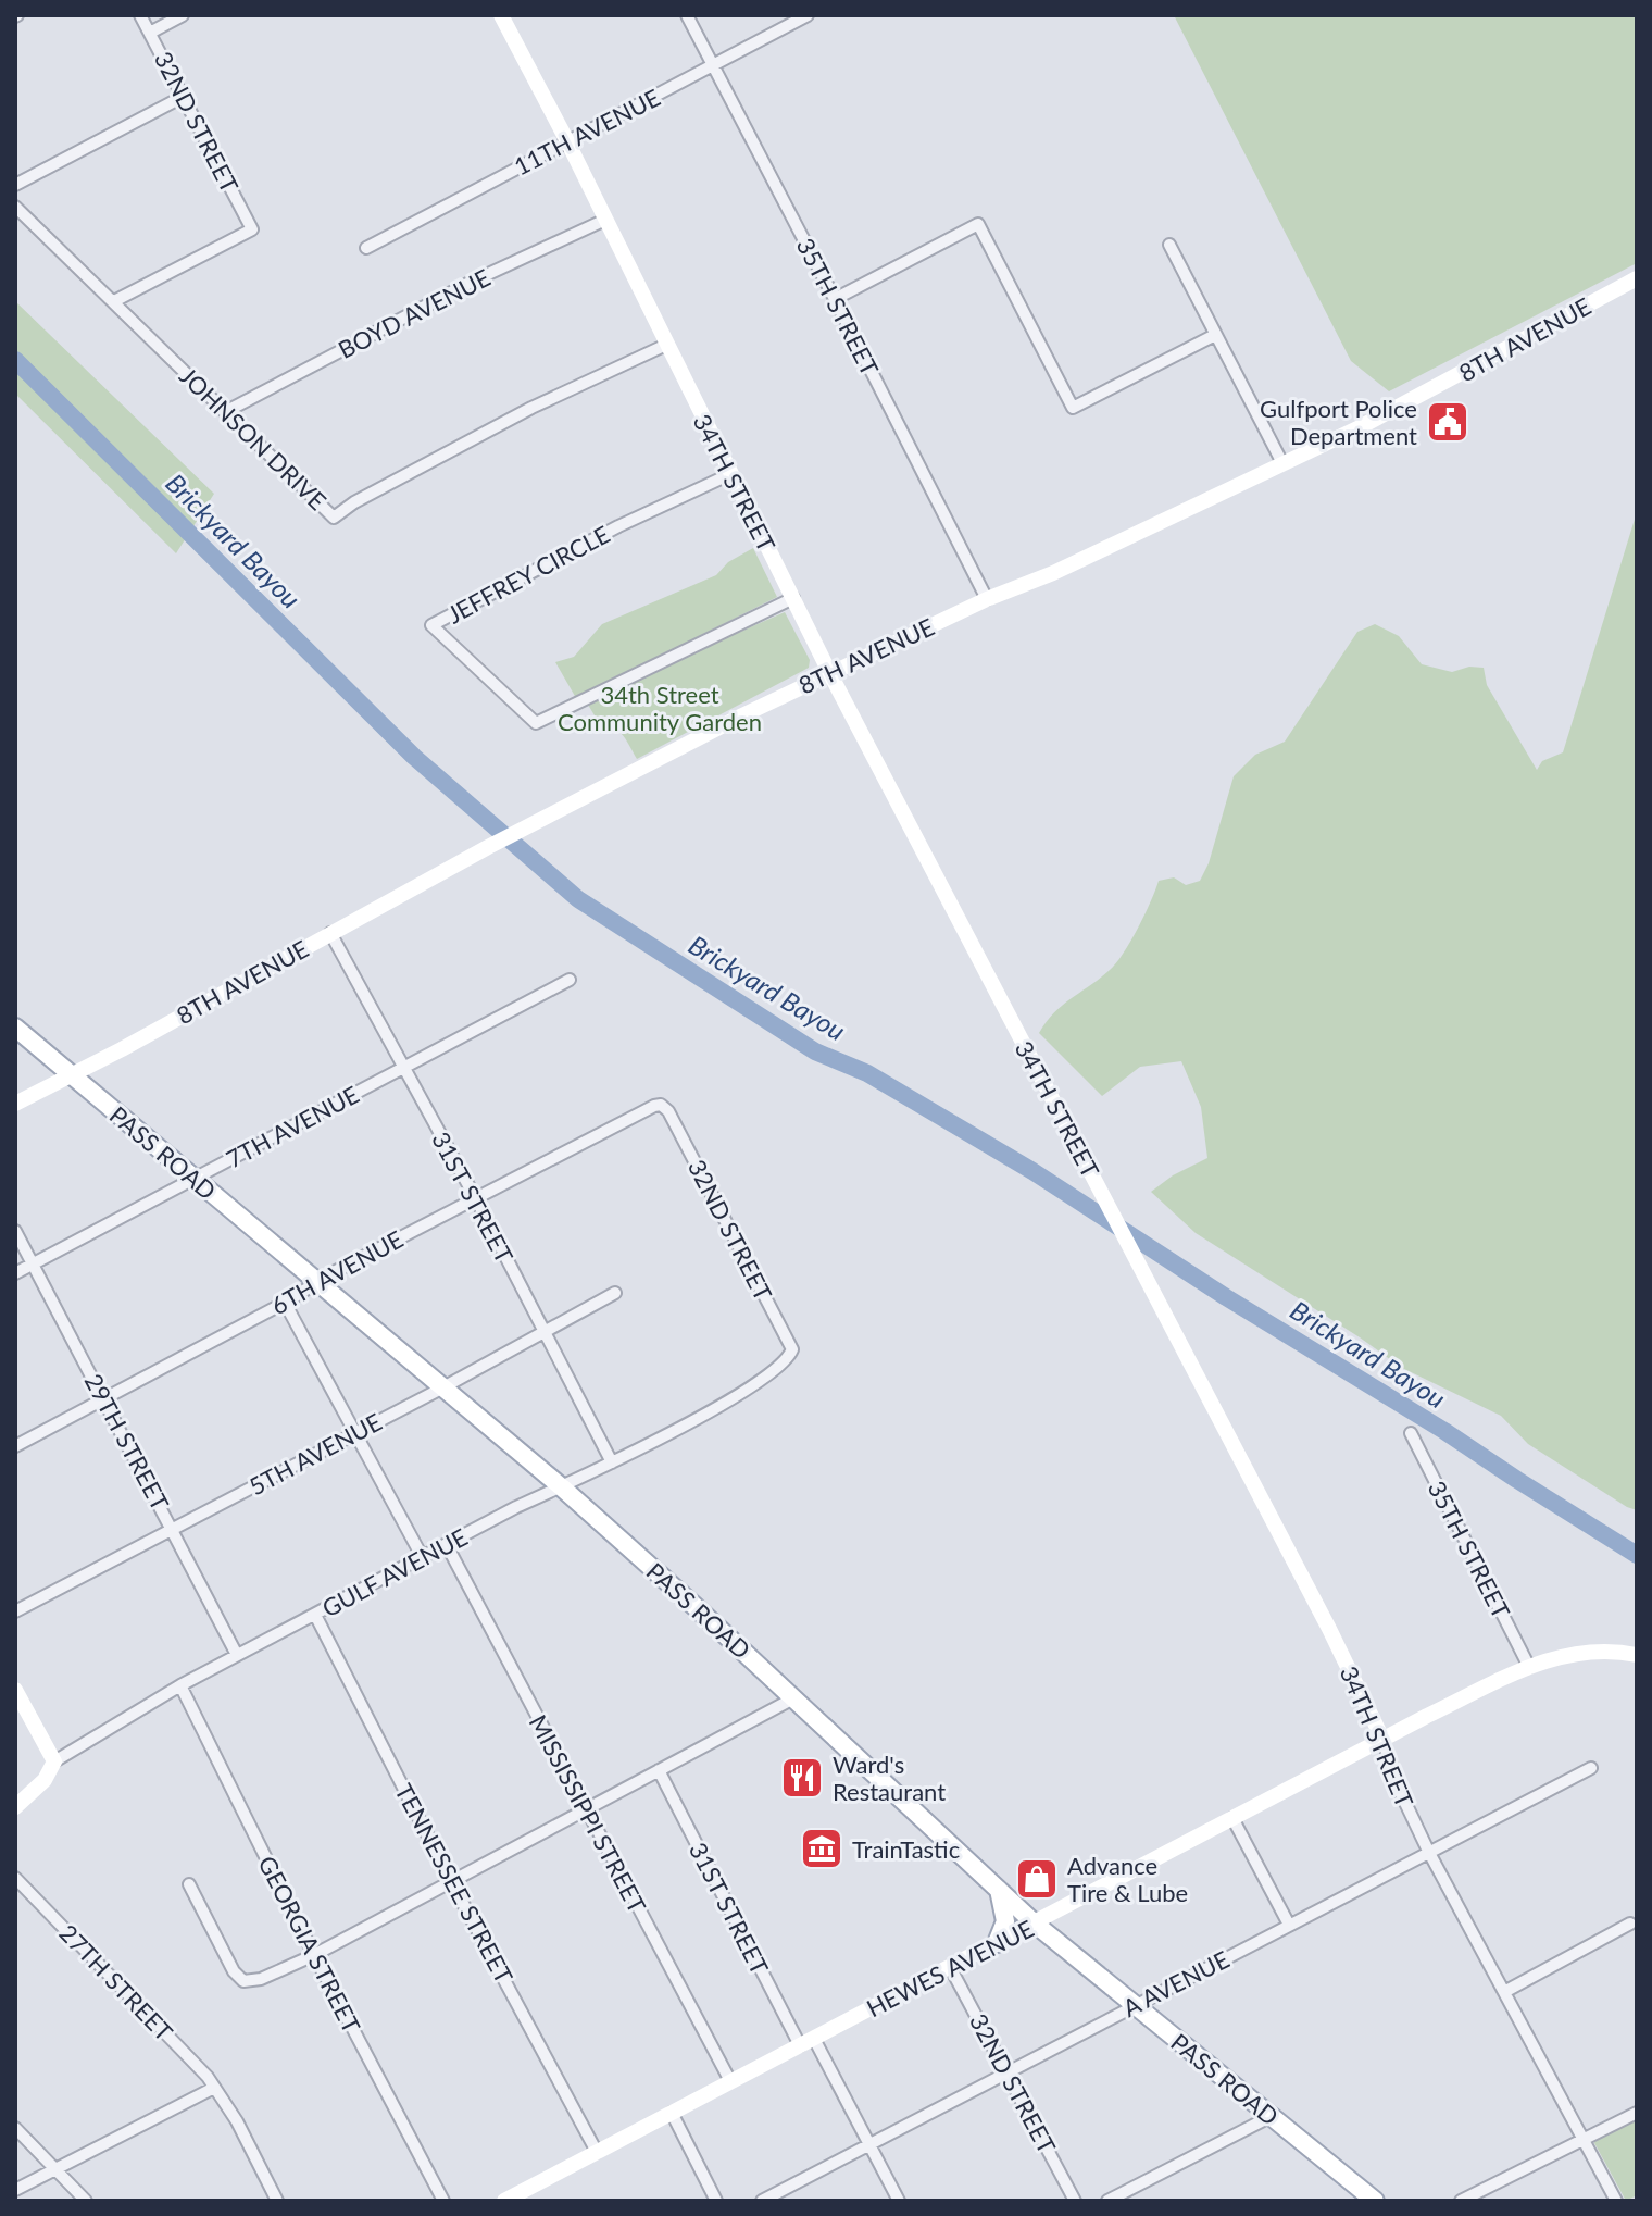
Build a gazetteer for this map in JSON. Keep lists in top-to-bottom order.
{
  "streets": {
    "main road": ["PASS ROAD"],
    "street": [
      "32ND STREET",
      "11TH AVENUE",
      "35TH STREET",
      "BOYD AVENUE",
      "8TH AVENUE",
      "JOHNSON DRIVE",
      "34TH STREET",
      "JEFFREY CIRCLE",
      "7TH AVENUE",
      "31ST STREET",
      "6TH AVENUE",
      "29TH STREET",
      "5TH AVENUE",
      "GULF AVENUE",
      "MISSISSIPPI STREET",
      "TENNESSEE STREET",
      "GEORGIA STREET",
      "HEWES AVENUE",
      "27TH STREET",
      "A AVENUE"
    ]
  },
  "crossings": [
    ["32ND STREET", "JOHNSON DRIVE"],
    ["32ND STREET", "6TH AVENUE"],
    ["32ND STREET", "GULF AVENUE"],
    ["32ND STREET", "HEWES AVENUE"],
    ["32ND STREET", "A AVENUE"],
    ["11TH AVENUE", "35TH STREET"],
    ["11TH AVENUE", "34TH STREET"],
    ["35TH STREET", "8TH AVENUE"],
    ["35TH STREET", "HEWES AVENUE"],
    ["BOYD AVENUE", "JOHNSON DRIVE"],
    ["BOYD AVENUE", "34TH STREET"],
    ["8TH AVENUE", "34TH STREET"],
    ["8TH AVENUE", "PASS ROAD"],
    ["8TH AVENUE", "31ST STREET"],
    ["JOHNSON DRIVE", "34TH STREET"],
    ["34TH STREET", "JEFFREY CIRCLE"],
    ["34TH STREET", "HEWES AVENUE"],
    ["34TH STREET", "A AVENUE"],
    ["7TH AVENUE", "PASS ROAD"],
    ["7TH AVENUE", "31ST STREET"],
    ["7TH AVENUE", "29TH STREET"],
    ["PASS ROAD", "6TH AVENUE"],
    ["PASS ROAD", "5TH AVENUE"],
    ["PASS ROAD", "GULF AVENUE"],
    ["PASS ROAD", "HEWES AVENUE"],
    ["PASS ROAD", "A AVENUE"],
    ["31ST STREET", "6TH AVENUE"],
    ["31ST STREET", "5TH AVENUE"],
    ["31ST STREET", "GULF AVENUE"],
    ["31ST STREET", "HEWES AVENUE"],
    ["31ST STREET", "A AVENUE"],
    ["6TH AVENUE", "29TH STREET"],
    ["29TH STREET", "5TH AVENUE"],
    ["29TH STREET", "GULF AVENUE"],
    ["GULF AVENUE", "MISSISSIPPI STREET"],
    ["GULF AVENUE", "TENNESSEE STREET"],
    ["GULF AVENUE", "GEORGIA STREET"],
    ["MISSISSIPPI STREET", "HEWES AVENUE"],
    ["TENNESSEE STREET", "HEWES AVENUE"]
  ],
  "water": ["Brickyard Bayou"],
  "parks": ["34th Street Community Garden"],
  "places": {
    "public building": ["Gulfport Police Department"],
    "restaurant": ["Ward's Restaurant"],
    "museum": ["TrainTastic"],
    "shop": ["Advance Tire & Lube"]
  }
}
